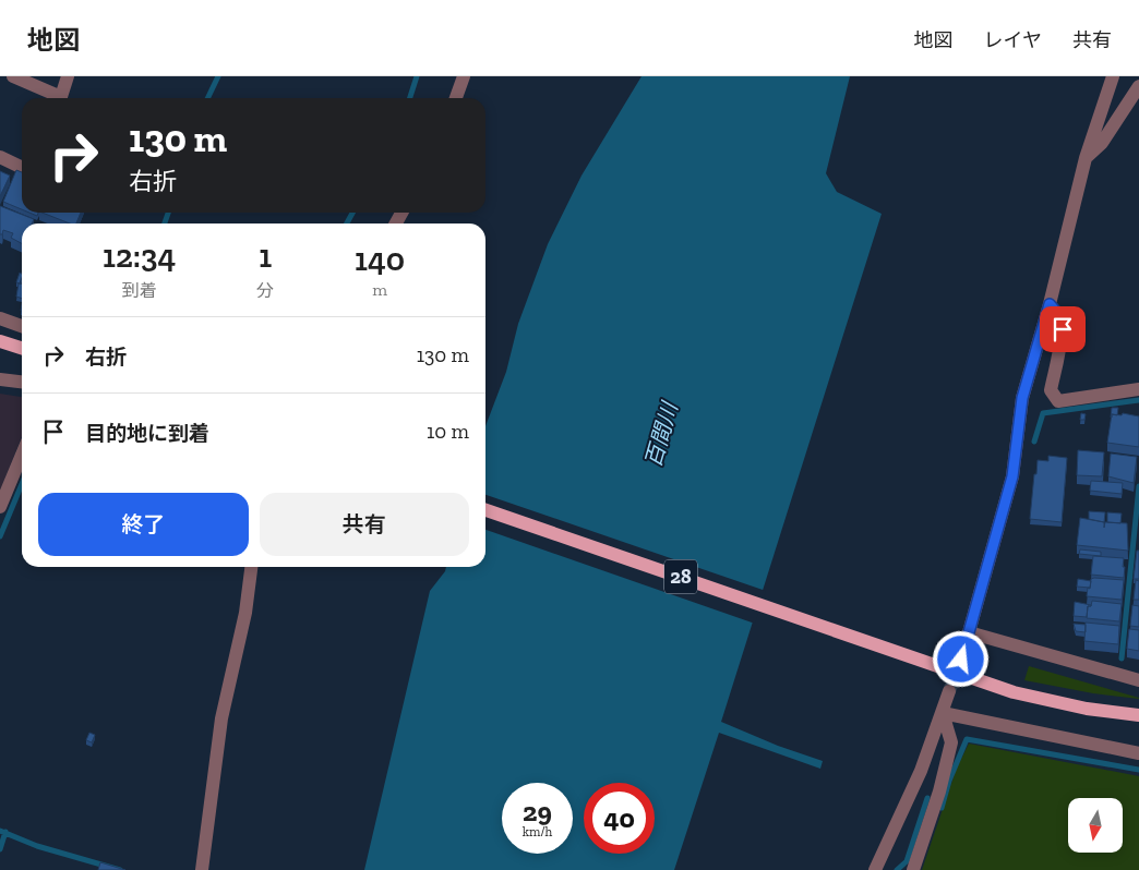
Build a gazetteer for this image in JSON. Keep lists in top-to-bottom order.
{
  "streets": {
    "main road": ["28"]
  },
  "water": ["百間川"],
  "north": "bottom",
  "page": {
    "header": "地図",
    "nav": ["地図", "レイヤ", "共有"],
    "turn": ["130 m", "右折"],
    "eta": [
      "12:34",
      "到着",
      "1",
      "分",
      "140",
      "m"
    ],
    "list": [
      {
        "name": "右折",
        "value": "130 m"
      },
      {
        "name": "目的地に到着",
        "value": "10 m"
      }
    ],
    "buttons": ["終了", "共有"],
    "speed": "29 km/h",
    "limit": "40"
  }
}
